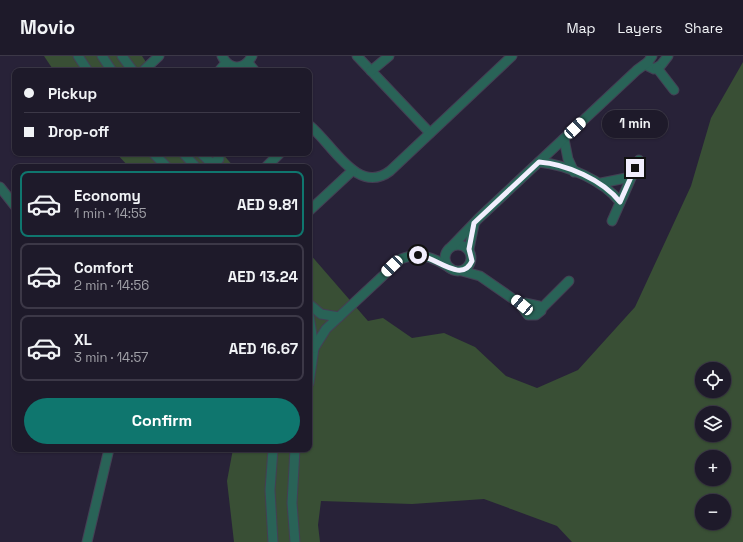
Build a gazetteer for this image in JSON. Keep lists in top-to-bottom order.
{
  "page": {
    "header": "Movio",
    "nav": ["Map", "Layers", "Share"],
    "banner": ["Pickup", "Drop-off"],
    "bubble": "1 min",
    "list": [
      {
        "name": "Economy",
        "note": "1 min · 14:55",
        "value": "AED 9.81"
      },
      {
        "name": "Comfort",
        "note": "2 min · 14:56",
        "value": "AED 13.24"
      },
      {
        "name": "XL",
        "note": "3 min · 14:57",
        "value": "AED 16.67"
      }
    ],
    "map_buttons": ["+", "−"],
    "buttons": "Confirm"
  }
}
